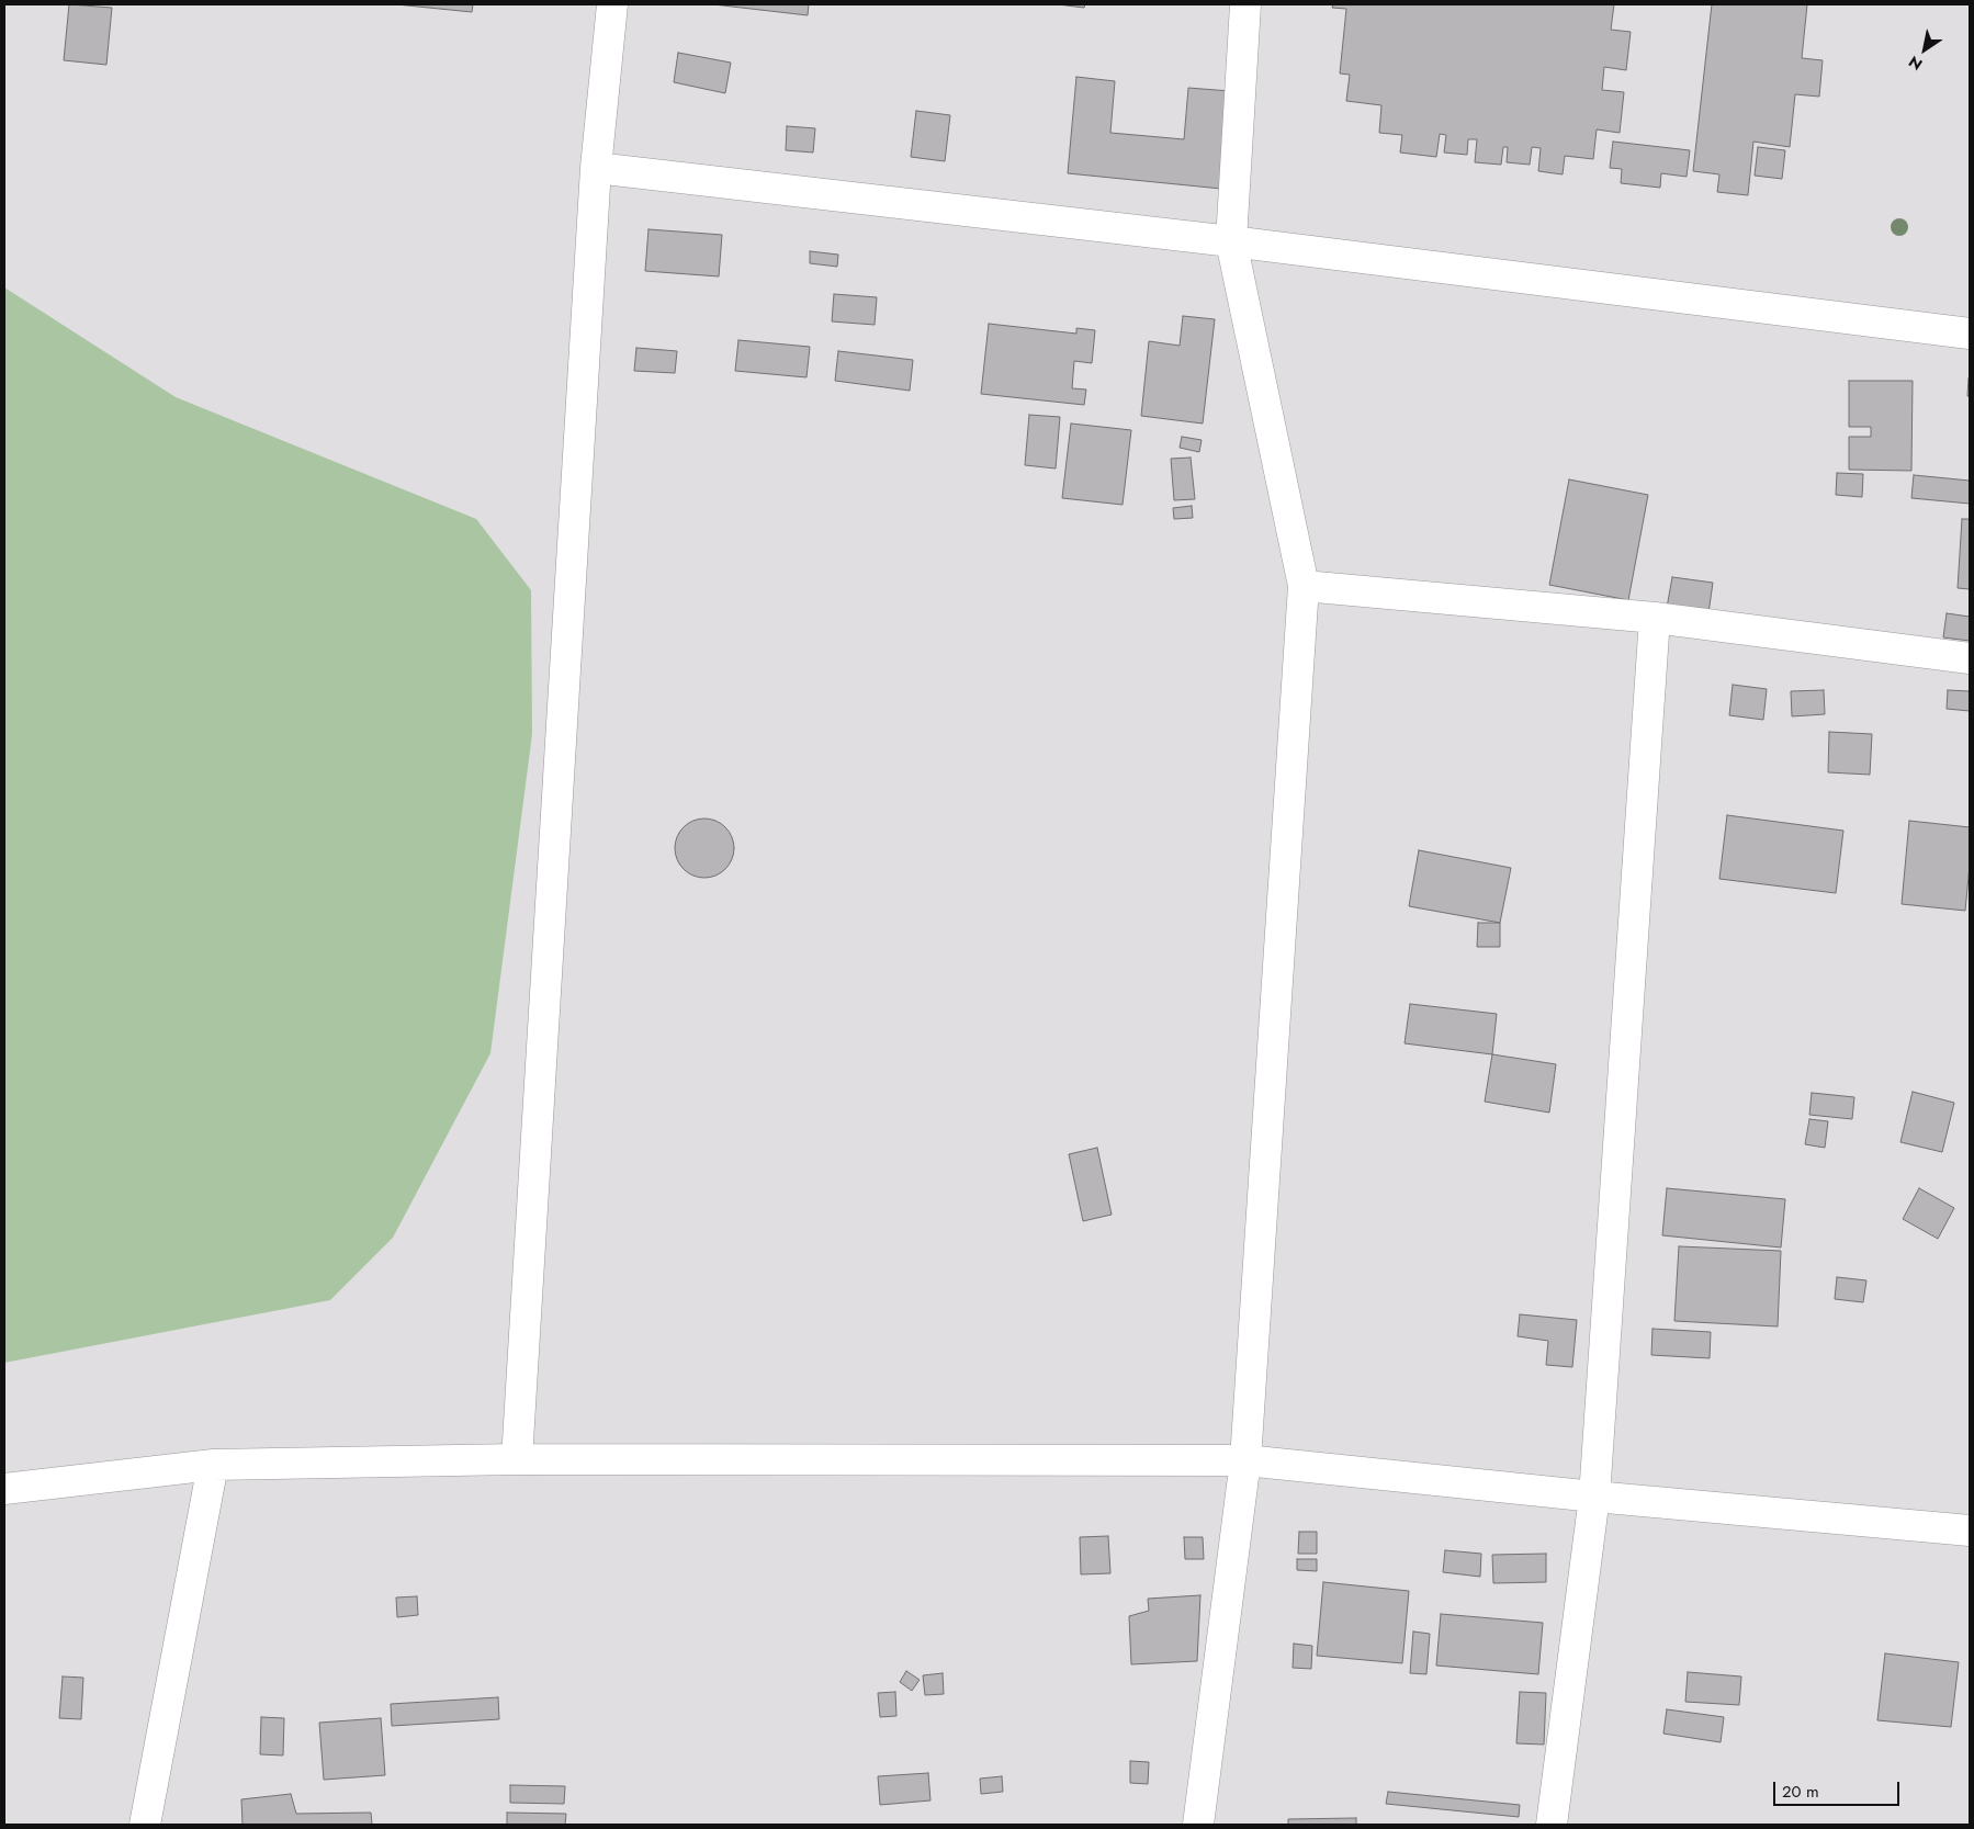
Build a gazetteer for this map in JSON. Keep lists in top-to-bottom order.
{
  "scale_bar": "20 m",
  "north": "bottom left"
}
